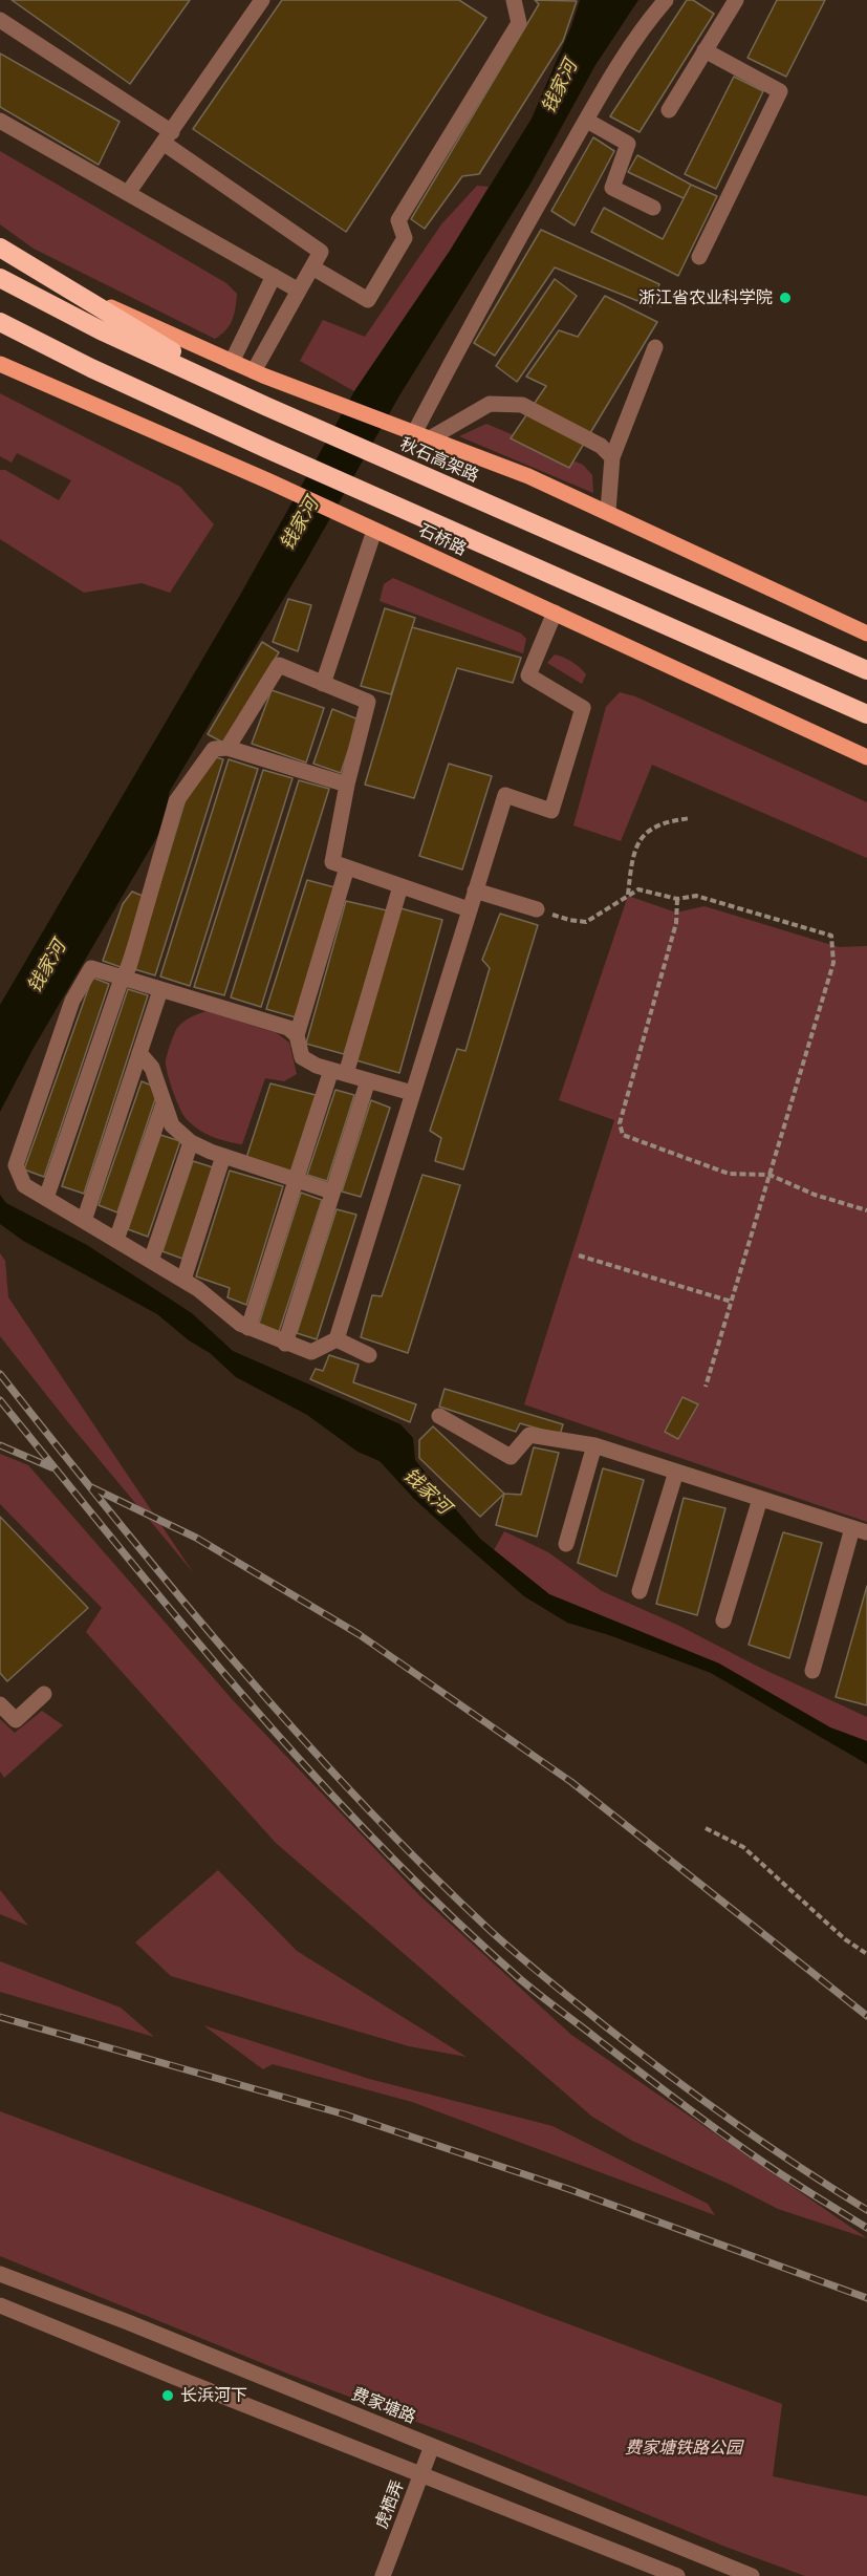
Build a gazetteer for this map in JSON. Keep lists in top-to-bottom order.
{
  "streets": {
    "highway": ["秋石高架路"],
    "main road": ["石桥路"],
    "street": ["费家塘路", "虎栖弄"]
  },
  "crossings": [
    ["费家塘路", "虎栖弄"]
  ],
  "water": ["钱家河"],
  "parks": ["费家塘铁路公园"],
  "places": ["浙江省农业科学院", "长浜河下"]
}
